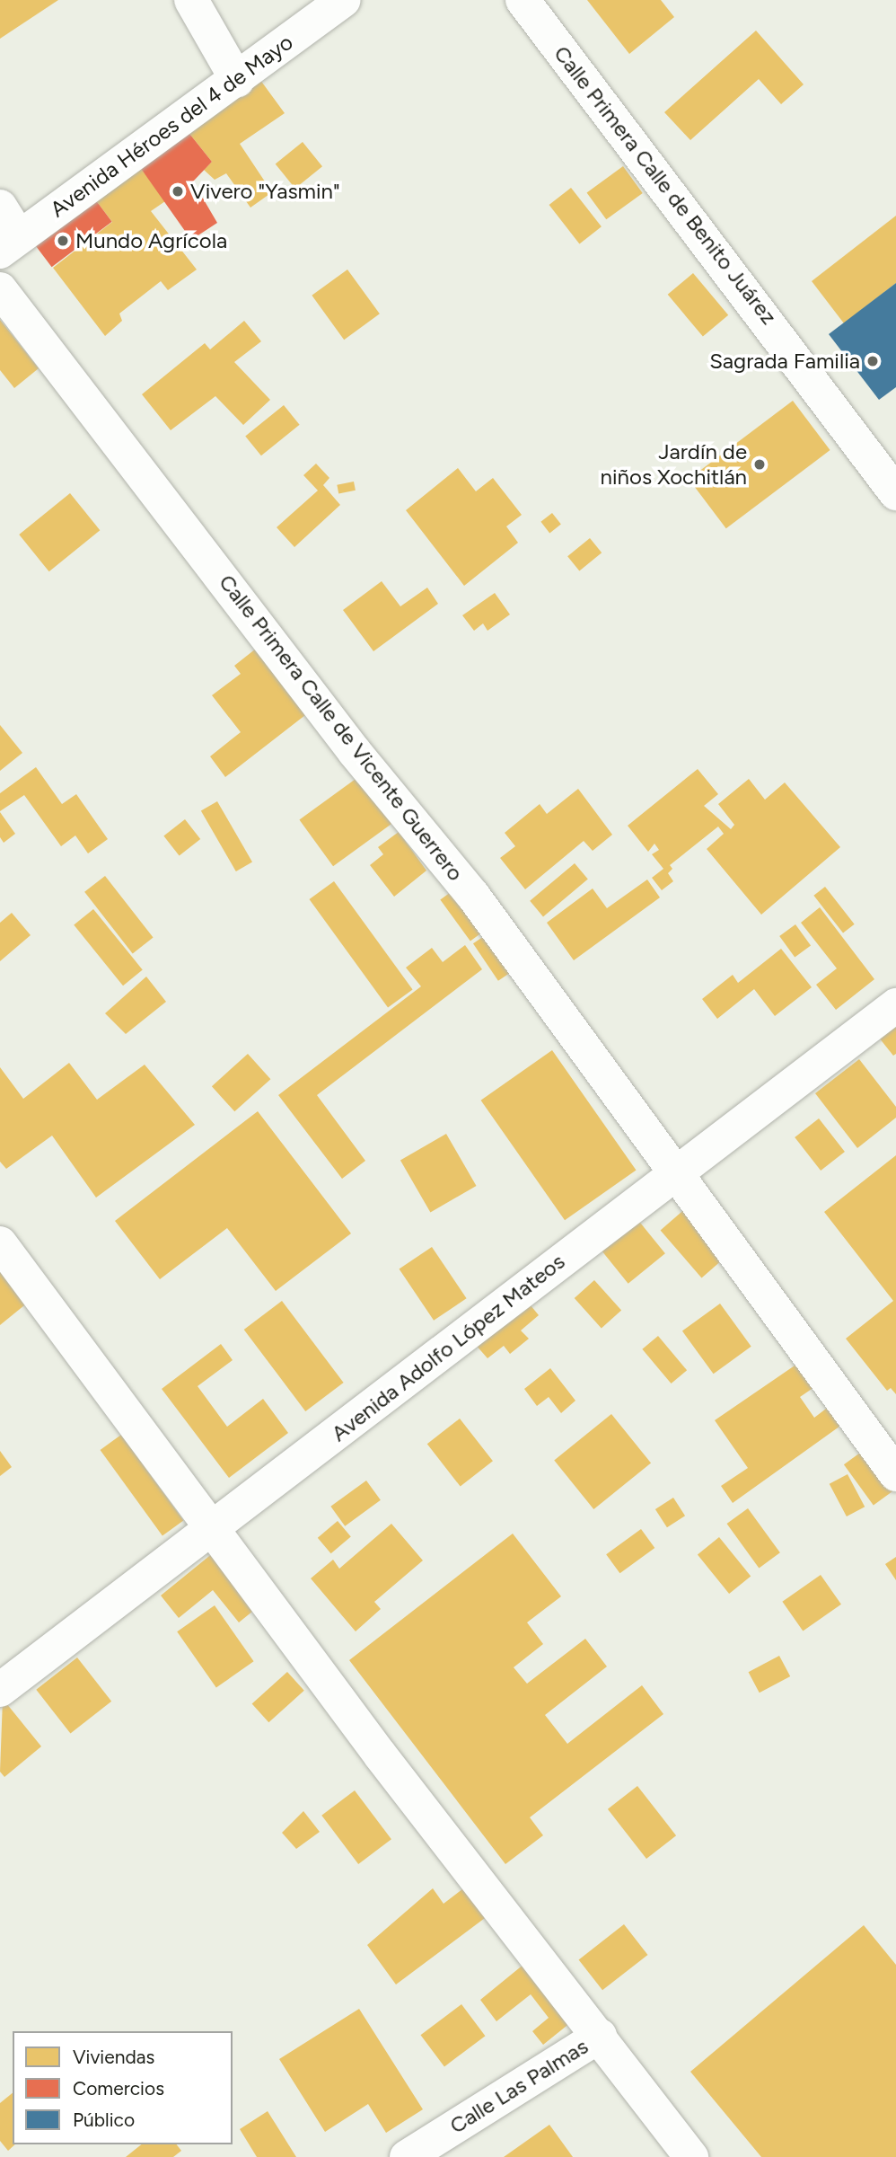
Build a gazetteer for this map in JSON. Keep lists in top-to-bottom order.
{
  "streets": {
    "street": [
      "Avenida Héroes del 4 de Mayo",
      "Calle Primera Calle de Benito Juárez",
      "Calle Primera Calle de Vicente Guerrero",
      "Avenida Adolfo López Mateos",
      "Calle Las Palmas"
    ]
  },
  "crossings": [
    ["Calle Primera Calle de Vicente Guerrero", "Avenida Adolfo López Mateos"]
  ],
  "places": [
    "Vivero \"Yasmin\"",
    "Mundo Agrícola",
    "Sagrada Familia",
    "Jardín de niños Xochitlán"
  ],
  "legend": ["Viviendas", "Comercios", "Público"]
}
